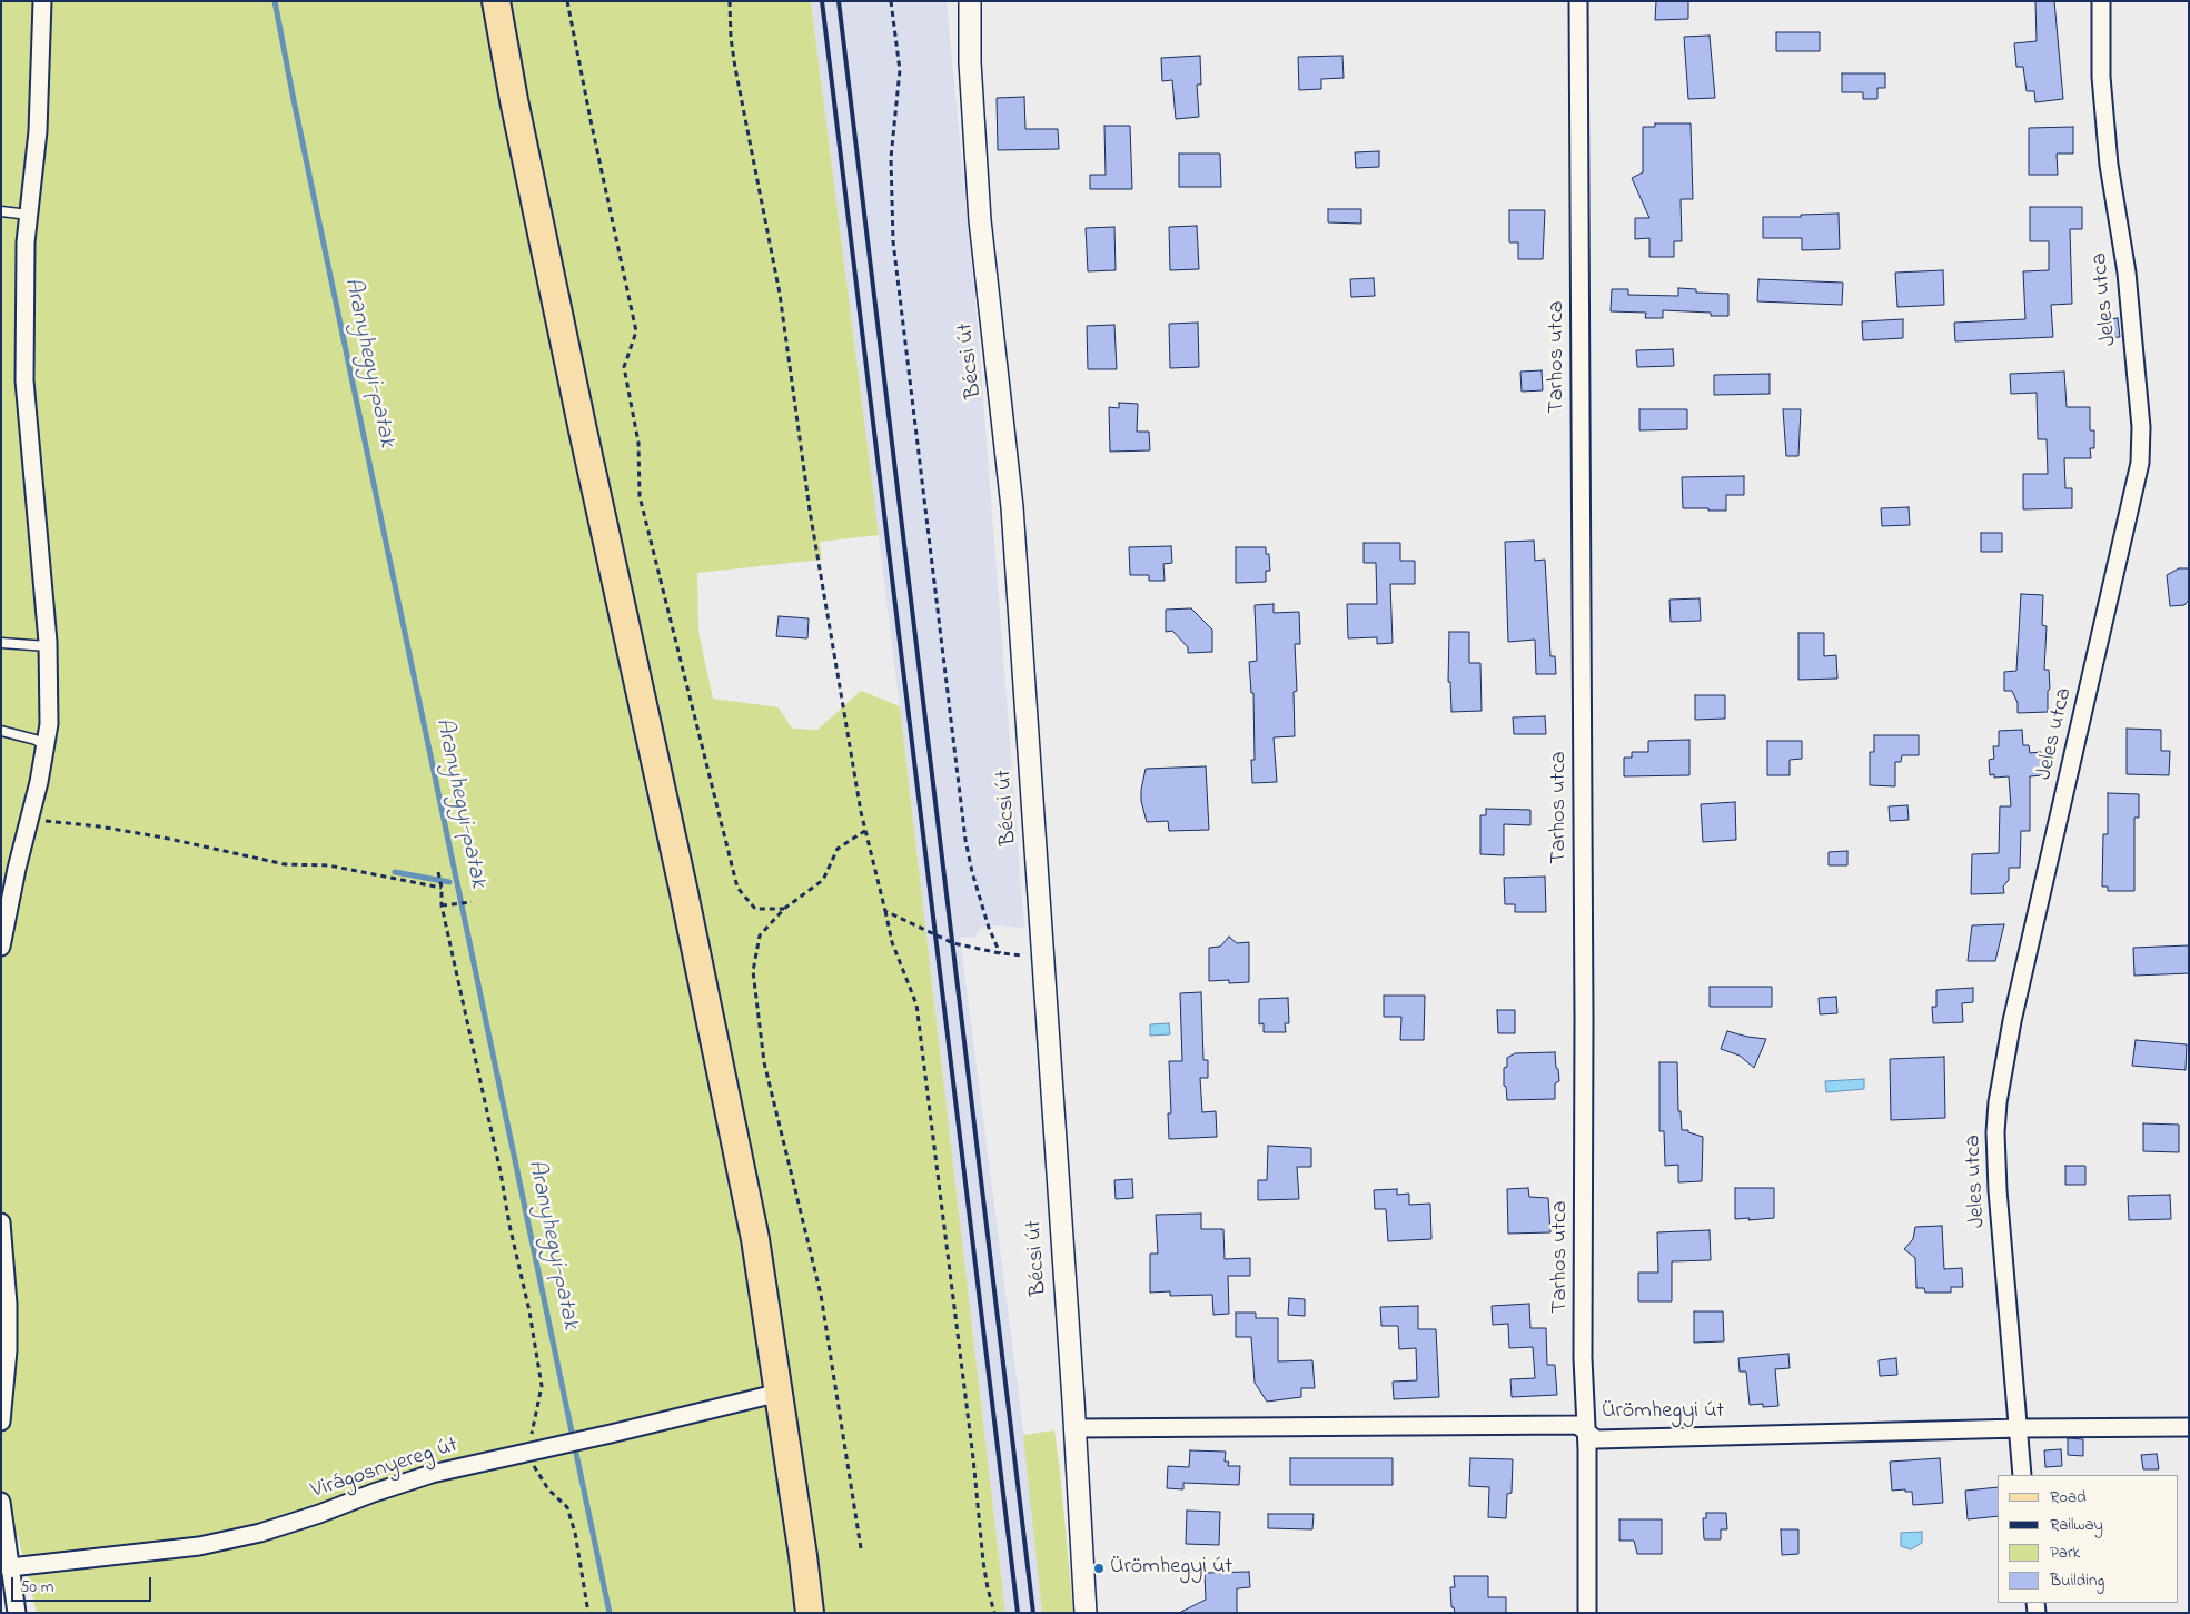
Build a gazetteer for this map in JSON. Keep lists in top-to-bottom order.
{
  "streets": {
    "street": [
      "Jeles utca",
      "Tarhos utca",
      "Bécsi út",
      "Ürömhegyi út",
      "Virágosnyereg út"
    ]
  },
  "crossings": [
    ["Jeles utca", "Ürömhegyi út"],
    ["Tarhos utca", "Ürömhegyi út"],
    ["Bécsi út", "Ürömhegyi út"]
  ],
  "water": ["Aranyhegyi-patak"],
  "places": ["Ürömhegyi út"],
  "legend": [
    "Road",
    "Railway",
    "Park",
    "Building"
  ],
  "scale_bar": "50 m"
}
